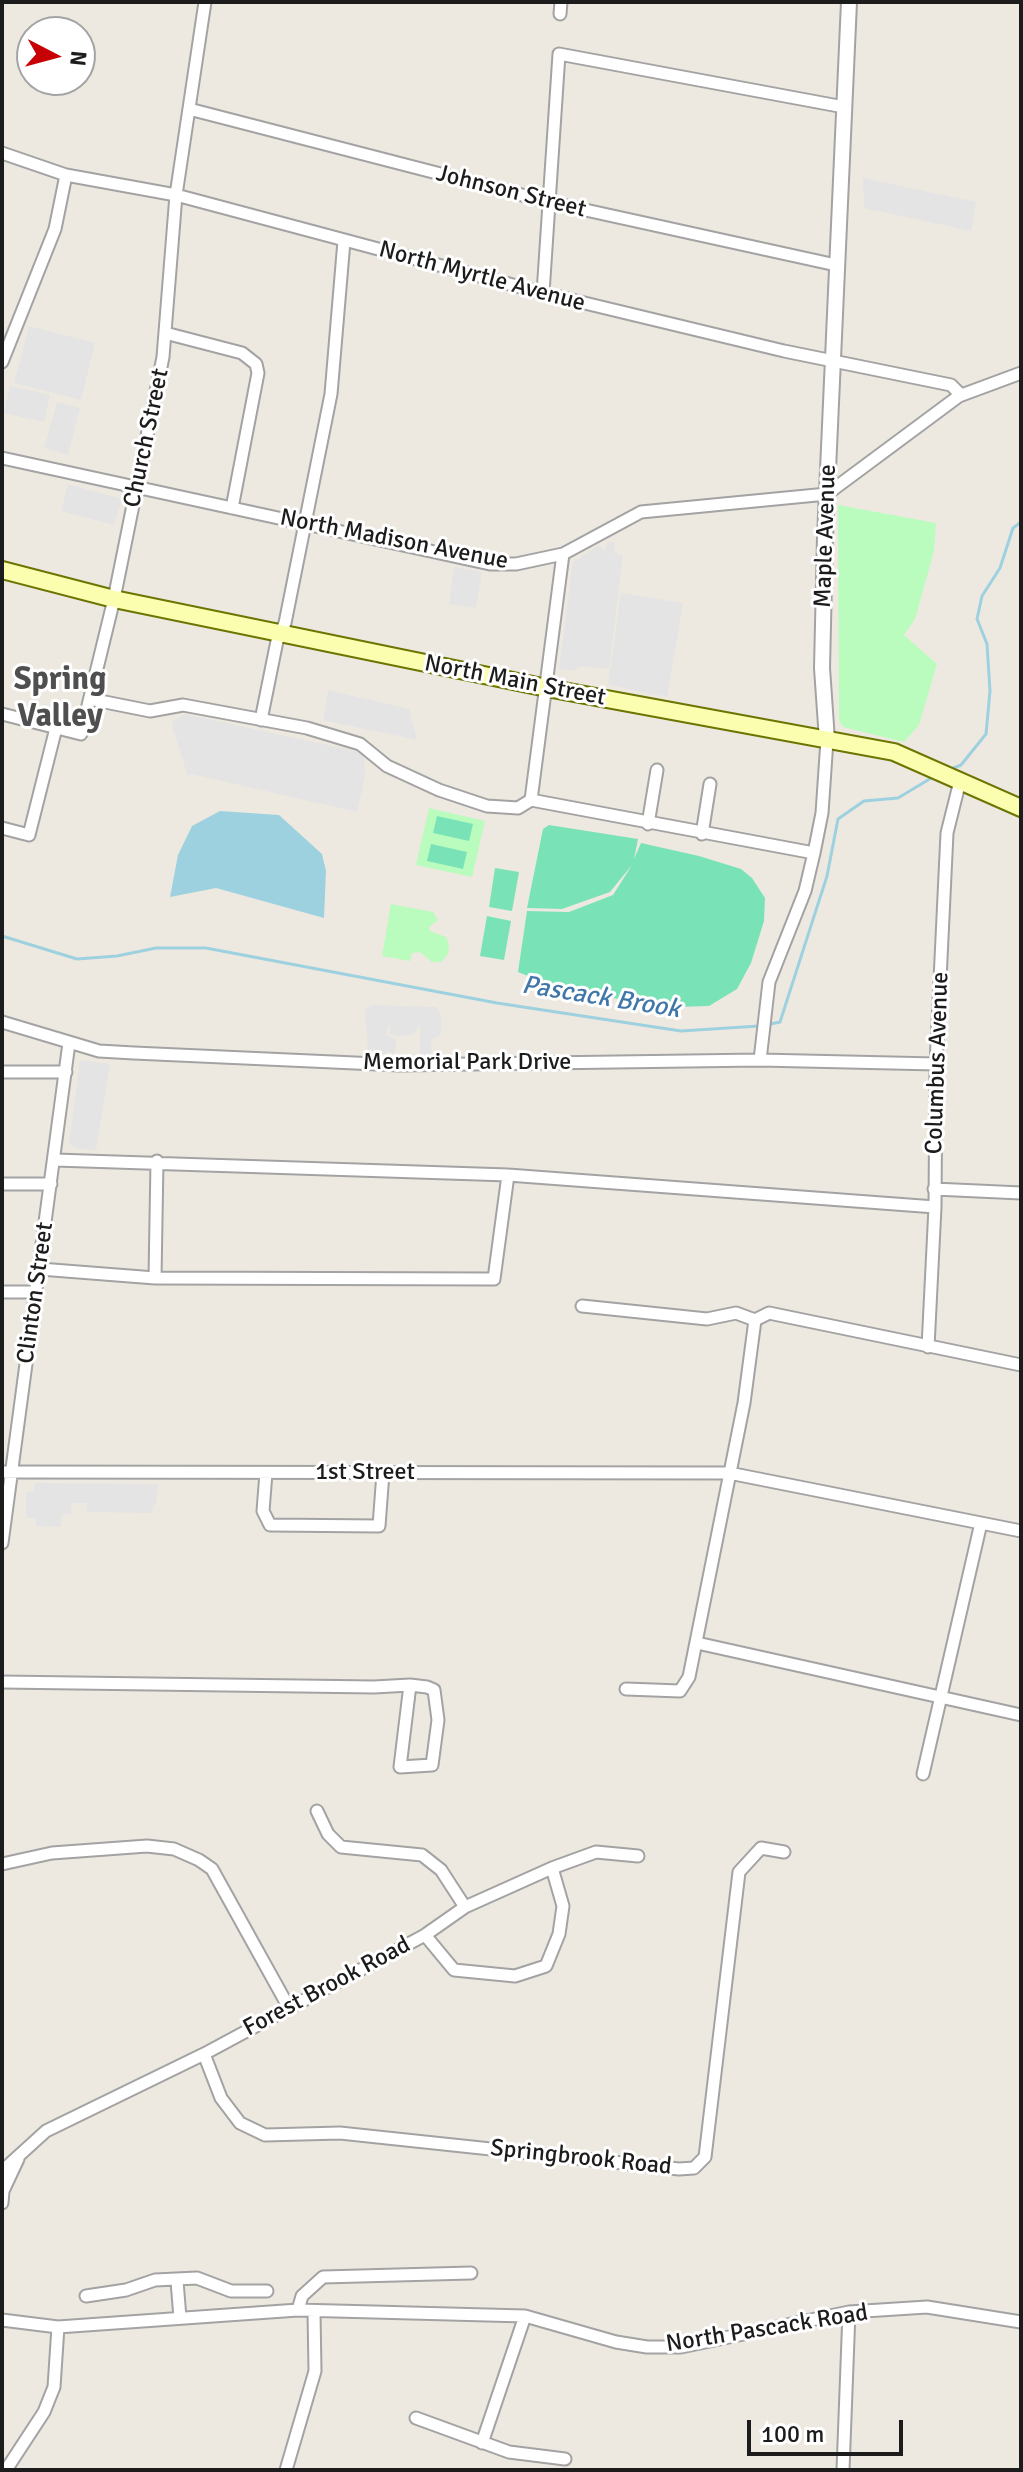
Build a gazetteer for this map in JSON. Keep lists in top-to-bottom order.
{
  "streets": {
    "main road": ["North Main Street"],
    "street": [
      "Johnson Street",
      "North Myrtle Avenue",
      "Church Street",
      "Maple Avenue",
      "North Madison Avenue",
      "Memorial Park Drive",
      "Columbus Avenue",
      "Clinton Street",
      "1st Street",
      "Forest Brook Road",
      "Springbrook Road",
      "North Pascack Road"
    ]
  },
  "crossings": [
    ["Johnson Street", "Church Street"],
    ["Johnson Street", "Maple Avenue"],
    ["North Myrtle Avenue", "Church Street"],
    ["North Myrtle Avenue", "Maple Avenue"],
    ["Church Street", "North Madison Avenue"],
    ["Church Street", "North Main Street"],
    ["Maple Avenue", "North Madison Avenue"],
    ["Maple Avenue", "North Main Street"],
    ["Maple Avenue", "Memorial Park Drive"],
    ["North Main Street", "Columbus Avenue"],
    ["Memorial Park Drive", "Columbus Avenue"],
    ["Memorial Park Drive", "Clinton Street"],
    ["Clinton Street", "1st Street"],
    ["Forest Brook Road", "Springbrook Road"]
  ],
  "districts": ["Spring Valley"],
  "water": ["Pascack Brook"],
  "scale_bar": "100 m",
  "north": "right"
}
